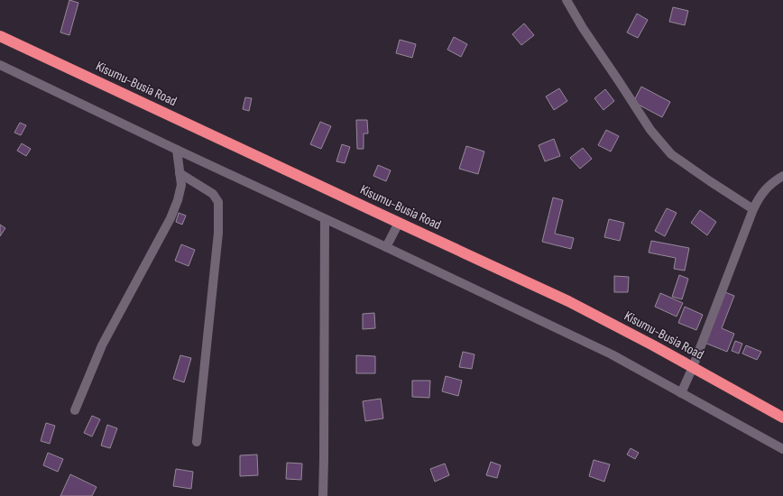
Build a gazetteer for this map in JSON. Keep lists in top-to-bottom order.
{
  "streets": {
    "highway": ["Kisumu-Busia Road"]
  }
}
